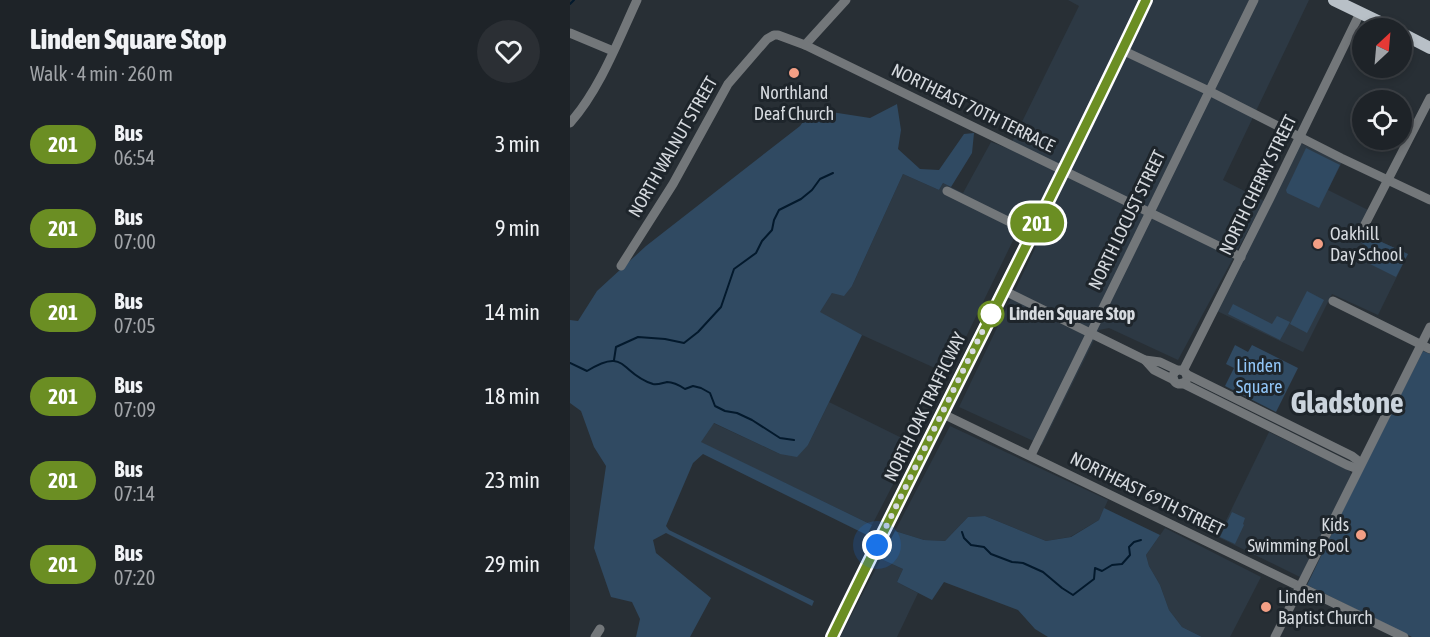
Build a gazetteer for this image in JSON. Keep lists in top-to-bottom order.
{
  "streets": {
    "main road": ["NORTH OAK TRAFFICWAY"],
    "street": [
      "NORTHEAST 70TH TERRACE",
      "NORTH WALNUT STREET",
      "NORTH CHERRY STREET",
      "NORTH LOCUST STREET",
      "NORTHEAST 69TH STREET"
    ]
  },
  "crossings": [
    ["NORTHEAST 70TH TERRACE", "NORTH WALNUT STREET"],
    ["NORTHEAST 70TH TERRACE", "NORTH CHERRY STREET"],
    ["NORTHEAST 70TH TERRACE", "NORTH LOCUST STREET"],
    ["NORTHEAST 70TH TERRACE", "NORTH OAK TRAFFICWAY"],
    ["NORTH LOCUST STREET", "NORTHEAST 69TH STREET"],
    ["NORTH OAK TRAFFICWAY", "NORTHEAST 69TH STREET"]
  ],
  "districts": ["Gladstone"],
  "parks": ["Linden Square"],
  "places": [
    "Northland Deaf Church",
    "Oakhill Day School",
    "Linden Square Stop",
    "Kids Swimming Pool",
    "Linden Baptist Church"
  ],
  "lines": ["bus line 201"],
  "north": "top right",
  "page": {
    "heading": ["Linden Square Stop", "Walk · 4 min · 260 m"],
    "on_map": "201",
    "list": [
      {
        "mark": "201",
        "name": "Bus",
        "note": "06:54",
        "value": "3 min"
      },
      {
        "mark": "201",
        "name": "Bus",
        "note": "07:00",
        "value": "9 min"
      },
      {
        "mark": "201",
        "name": "Bus",
        "note": "07:05",
        "value": "14 min"
      },
      {
        "mark": "201",
        "name": "Bus",
        "note": "07:09",
        "value": "18 min"
      },
      {
        "mark": "201",
        "name": "Bus",
        "note": "07:14",
        "value": "23 min"
      },
      {
        "mark": "201",
        "name": "Bus",
        "note": "07:20",
        "value": "29 min"
      }
    ]
  }
}
